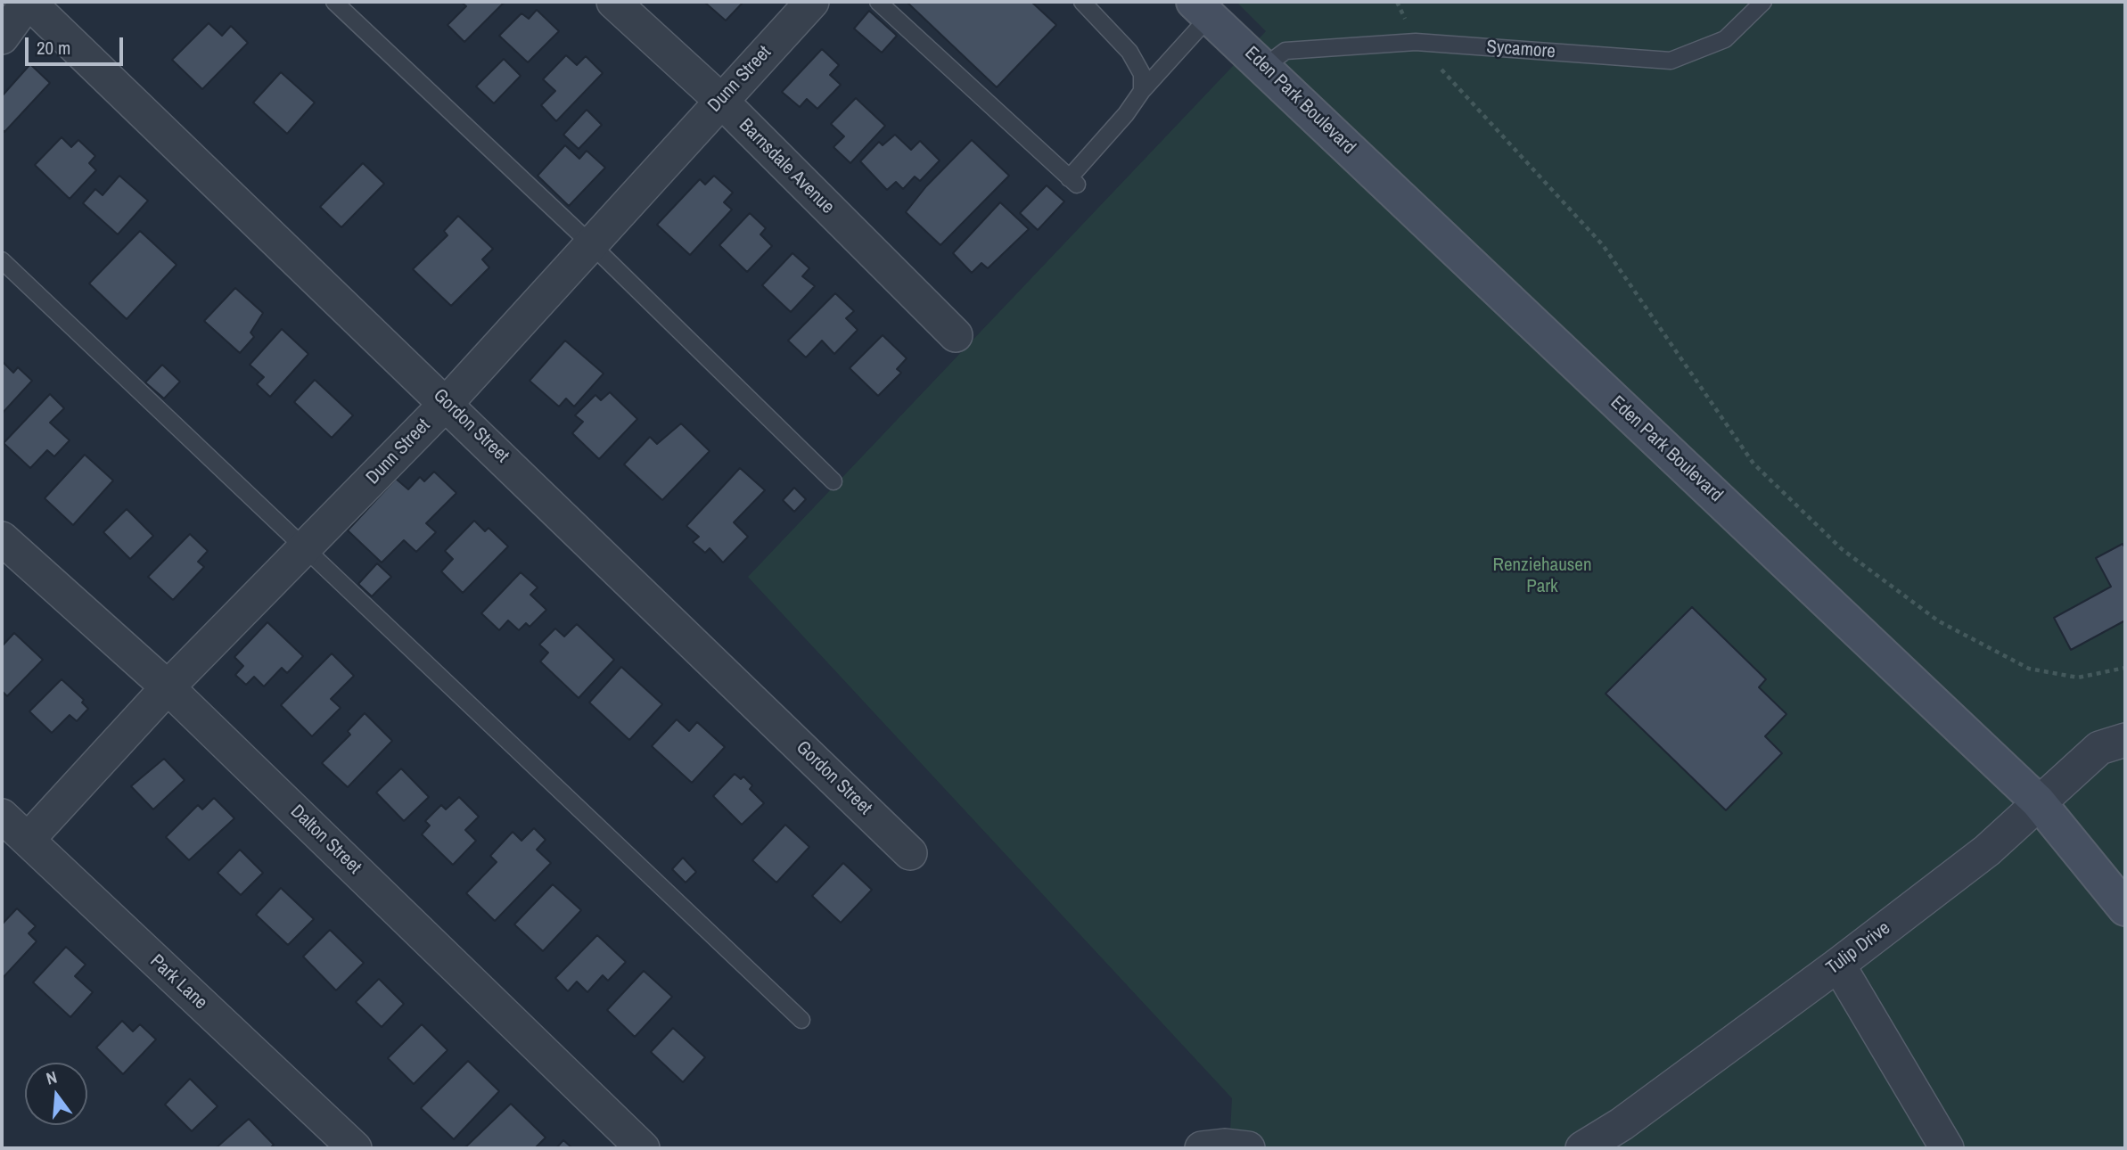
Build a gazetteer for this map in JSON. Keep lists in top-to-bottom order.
{
  "streets": {
    "main road": ["Eden Park Boulevard"],
    "street": [
      "Dunn Street",
      "Barnsdale Avenue",
      "Gordon Street",
      "Dalton Street",
      "Tulip Drive",
      "Park Lane"
    ],
    "lane": ["Sycamore"]
  },
  "crossings": [
    ["Sycamore", "Eden Park Boulevard"],
    ["Dunn Street", "Barnsdale Avenue"],
    ["Dunn Street", "Gordon Street"],
    ["Dunn Street", "Dalton Street"],
    ["Dunn Street", "Park Lane"],
    ["Eden Park Boulevard", "Tulip Drive"]
  ],
  "parks": ["Renziehausen Park"],
  "scale_bar": "20 m",
  "north": "top"
}
